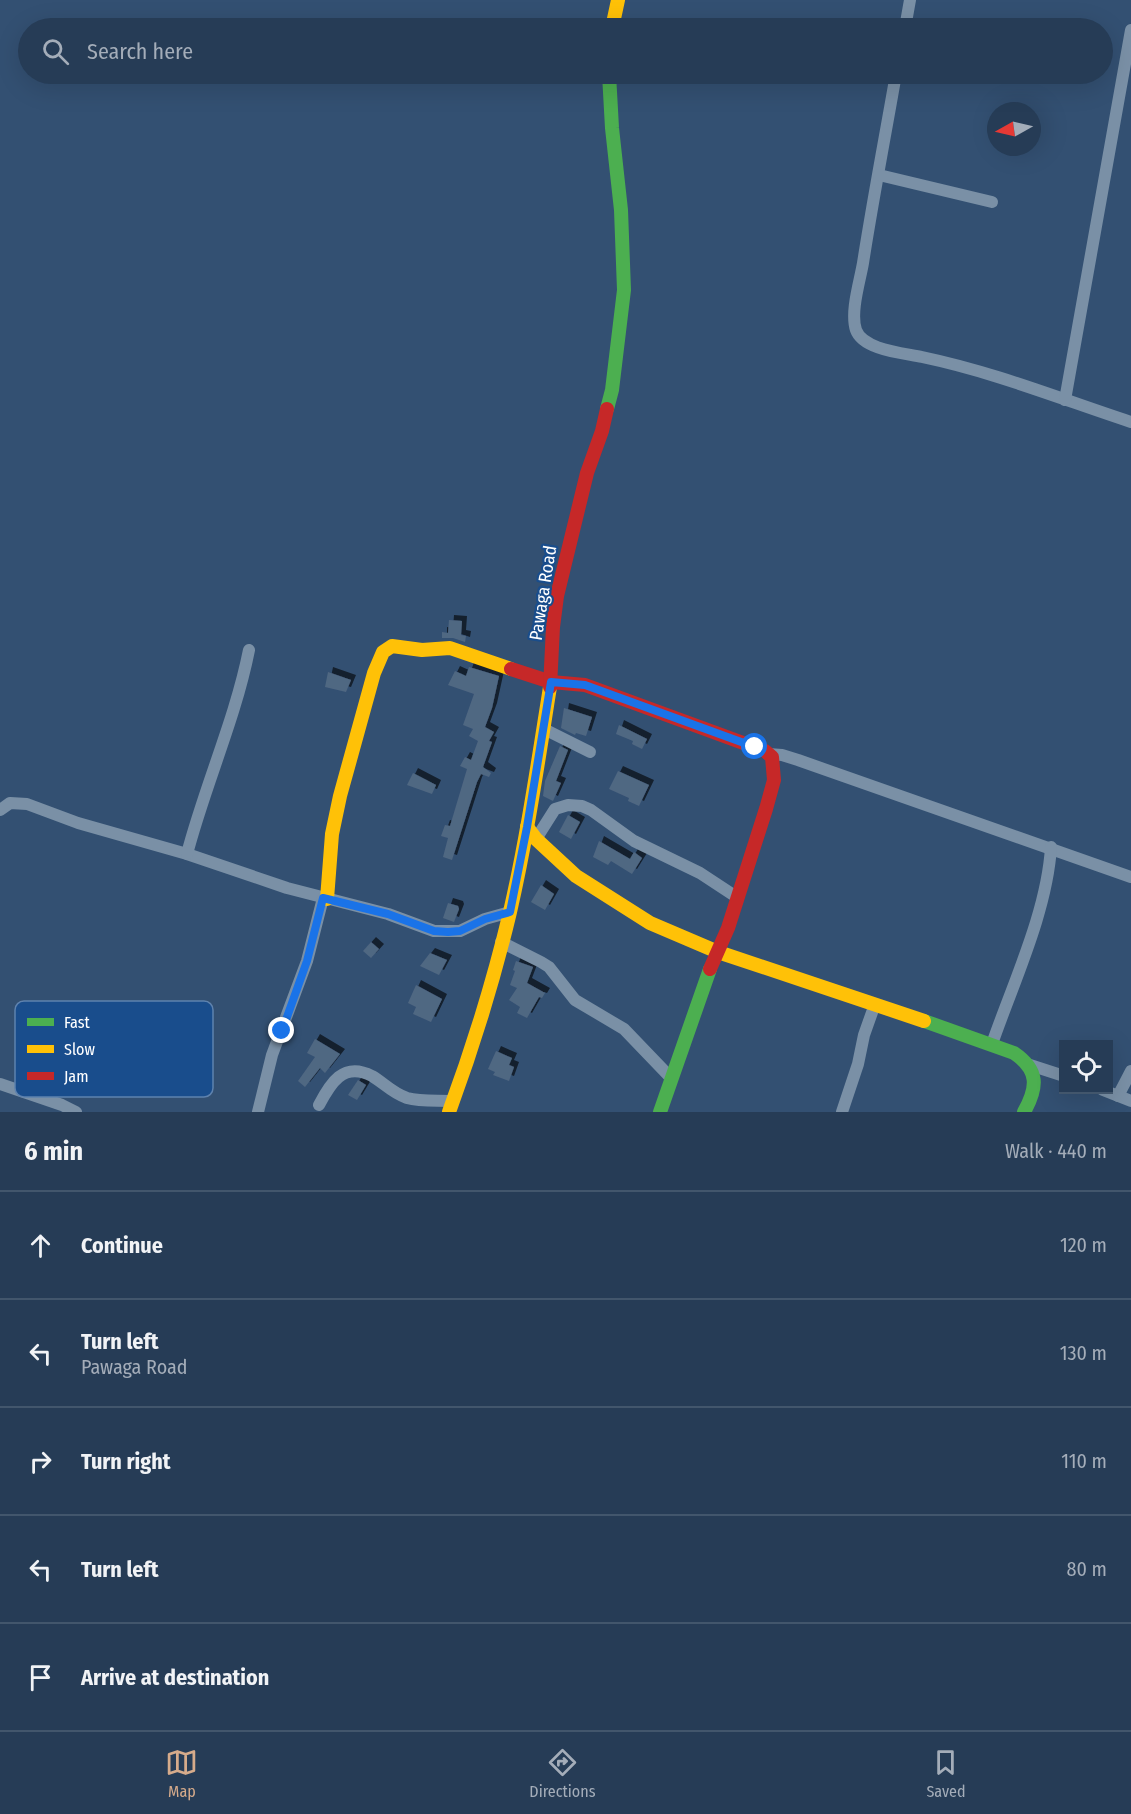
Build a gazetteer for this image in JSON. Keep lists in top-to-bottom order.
{
  "streets": {
    "street": ["Pawaga Road"]
  },
  "legend": ["Fast", "Slow", "Jam"],
  "north": "left",
  "page": {
    "search": "Search here",
    "heading": ["6 min", "Walk · 440 m"],
    "list": [
      ["Continue", "120 m"],
      ["Turn left", "Pawaga Road", "130 m"],
      ["Turn right", "110 m"],
      ["Turn left", "80 m"],
      "Arrive at destination"
    ],
    "nav": ["Map", "Directions", "Saved"]
  }
}
